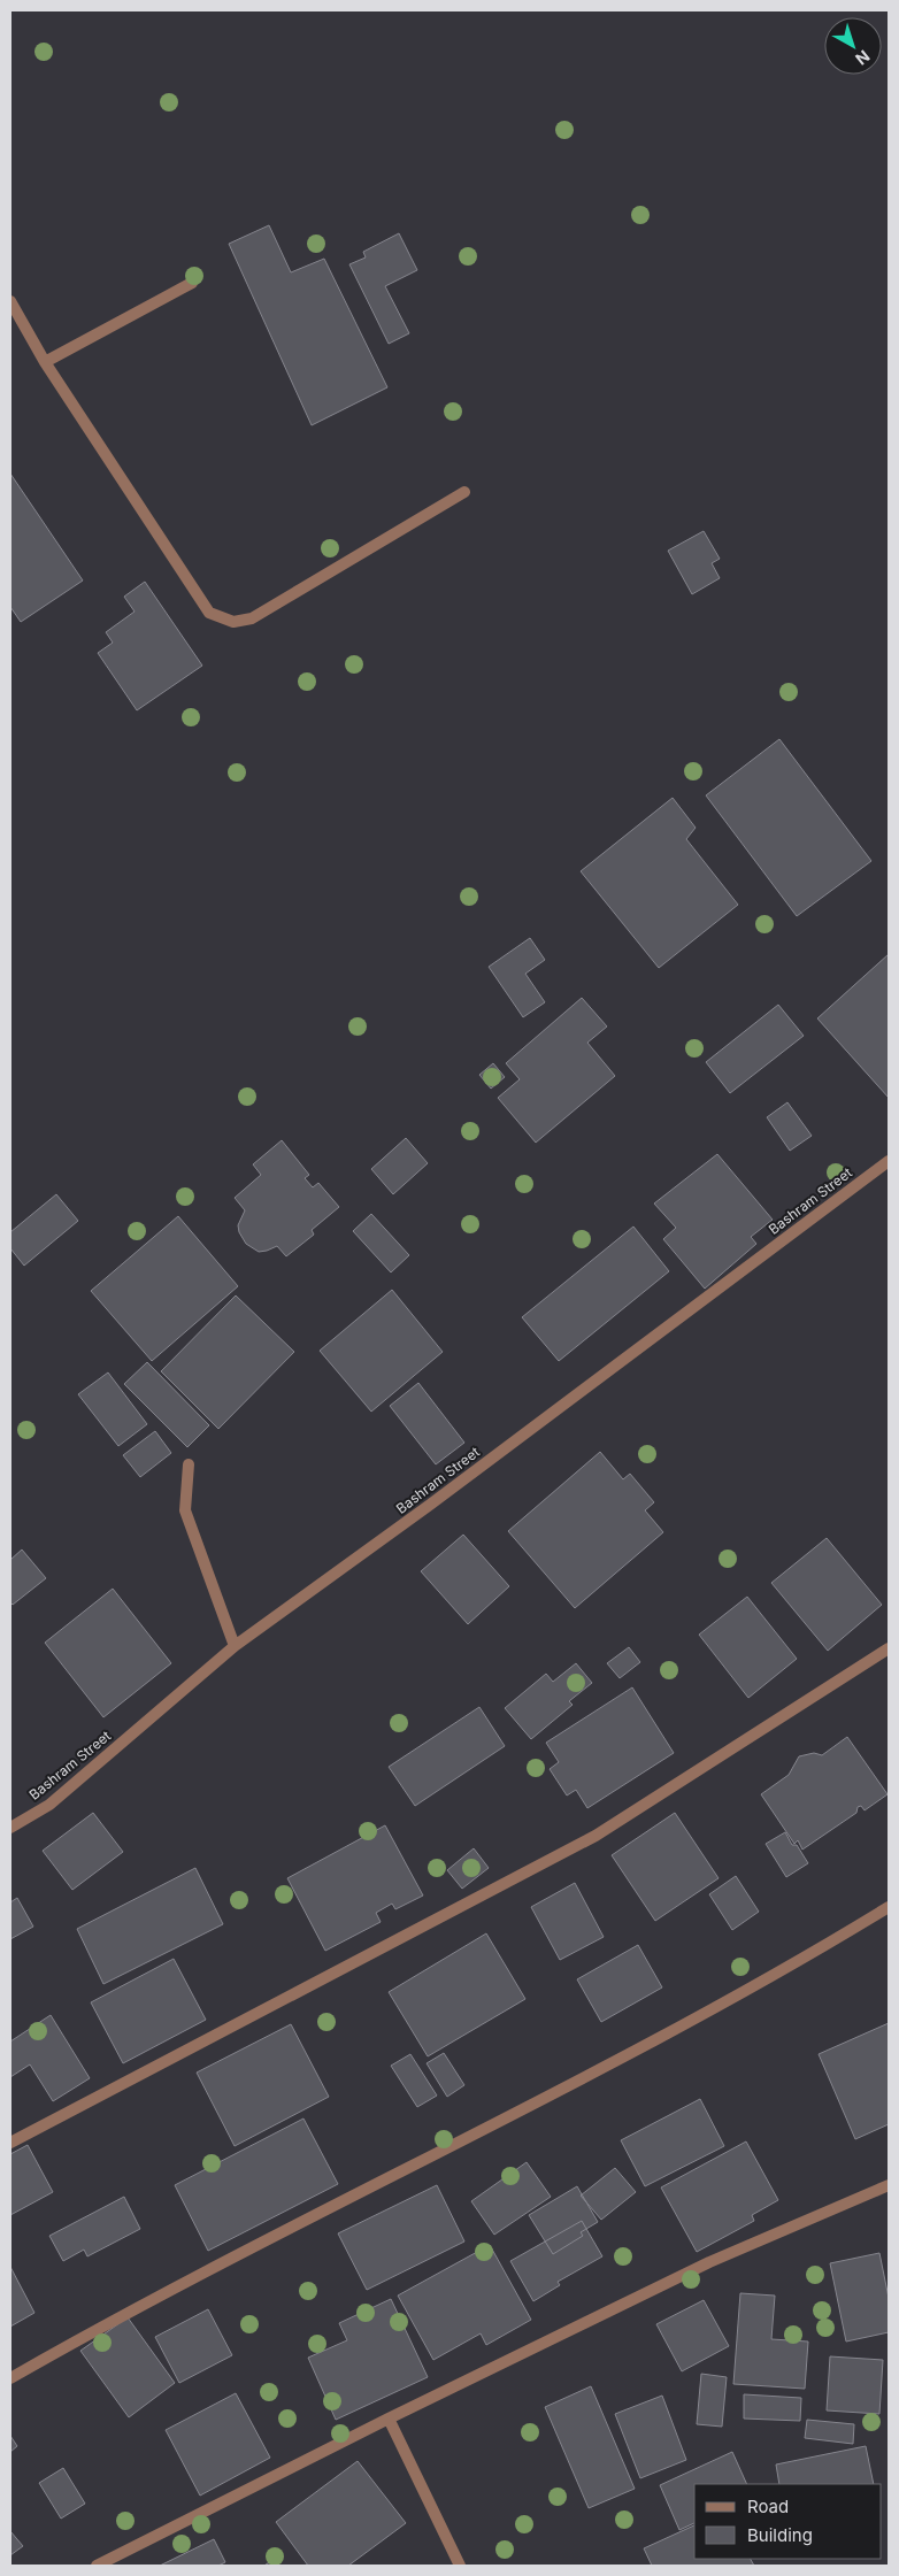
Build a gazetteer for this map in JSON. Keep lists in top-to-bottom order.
{
  "streets": {
    "street": ["Bashram Street"]
  },
  "legend": ["Road", "Building"],
  "north": "bottom right"
}
